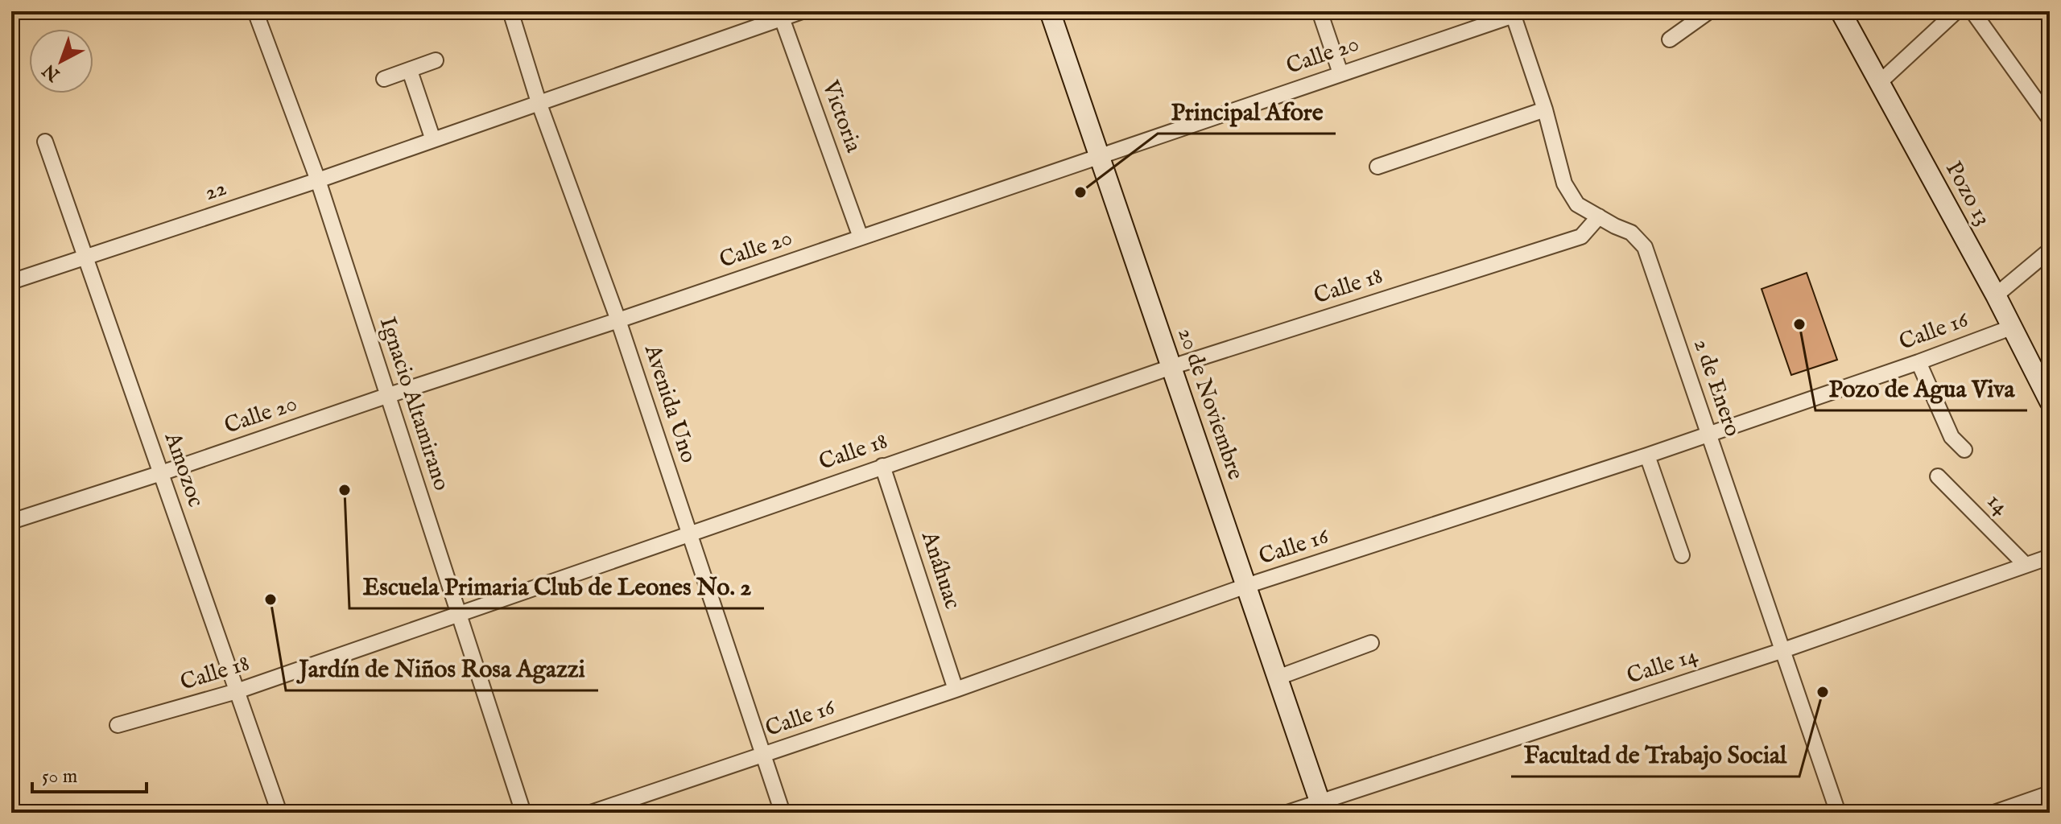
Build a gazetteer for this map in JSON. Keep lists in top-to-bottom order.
{
  "streets": {
    "main road": ["Pozo 13", "20 de Noviembre"],
    "street": [
      "Calle 20",
      "Victoria",
      "22",
      "Calle 18",
      "Calle 16",
      "2 de Enero",
      "Ignacio Altamirano",
      "Avenida Uno",
      "Amozoc",
      "14",
      "Anáhuac",
      "Calle 14"
    ]
  },
  "crossings": [
    ["Calle 20", "Victoria"],
    ["Calle 20", "2 de Enero"],
    ["Calle 20", "Ignacio Altamirano"],
    ["Calle 20", "Avenida Uno"],
    ["Calle 20", "20 de Noviembre"],
    ["Calle 20", "Amozoc"],
    ["Victoria", "22"],
    ["22", "Ignacio Altamirano"],
    ["22", "Avenida Uno"],
    ["22", "Amozoc"],
    ["Pozo 13", "Calle 16"],
    ["Calle 18", "2 de Enero"],
    ["Calle 18", "Ignacio Altamirano"],
    ["Calle 18", "Avenida Uno"],
    ["Calle 18", "20 de Noviembre"],
    ["Calle 18", "Amozoc"],
    ["Calle 18", "Anáhuac"],
    ["Calle 16", "2 de Enero"],
    ["Calle 16", "Avenida Uno"],
    ["Calle 16", "20 de Noviembre"],
    ["Calle 16", "Anáhuac"],
    ["2 de Enero", "Calle 14"],
    ["20 de Noviembre", "Calle 14"],
    ["14", "Calle 14"]
  ],
  "places": [
    "Principal Afore",
    "Pozo de Agua Viva",
    "Escuela Primaria Club de Leones No. 2",
    "Jardín de Niños Rosa Agazzi",
    "Facultad de Trabajo Social"
  ],
  "scale_bar": "50 m",
  "north": "bottom left"
}
